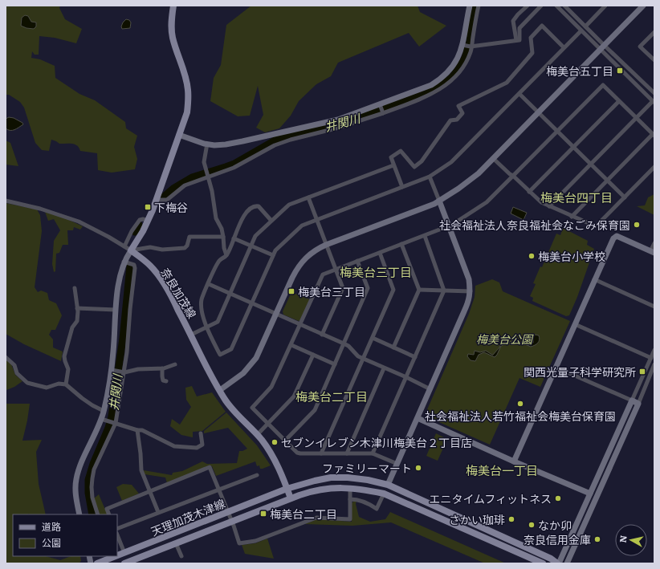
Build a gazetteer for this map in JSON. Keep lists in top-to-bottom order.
{
  "streets": {
    "main road": ["奈良加茂線", "天理加茂木津線"]
  },
  "crossings": [
    ["奈良加茂線", "天理加茂木津線"]
  ],
  "districts": [
    "梅美台四丁目",
    "梅美台三丁目",
    "梅美台二丁目",
    "梅美台一丁目"
  ],
  "water": ["井関川"],
  "parks": ["梅美台公園"],
  "places": {
    "transit": [
      "梅美台五丁目",
      "下梅谷",
      "梅美台三丁目",
      "関西光量子科学研究所",
      "梅美台二丁目"
    ],
    "other": [
      "社会福祉法人奈良福祉会なごみ保育園",
      "梅美台小学校",
      "社会福祉法人若竹福祉会梅美台保育園",
      "セブンイレブン木津川梅美台２丁目店",
      "ファミリーマート",
      "エニタイムフィットネス",
      "さかい珈琲",
      "なか卯",
      "奈良信用金庫"
    ]
  },
  "legend": ["道路", "公園"],
  "north": "left"
}
